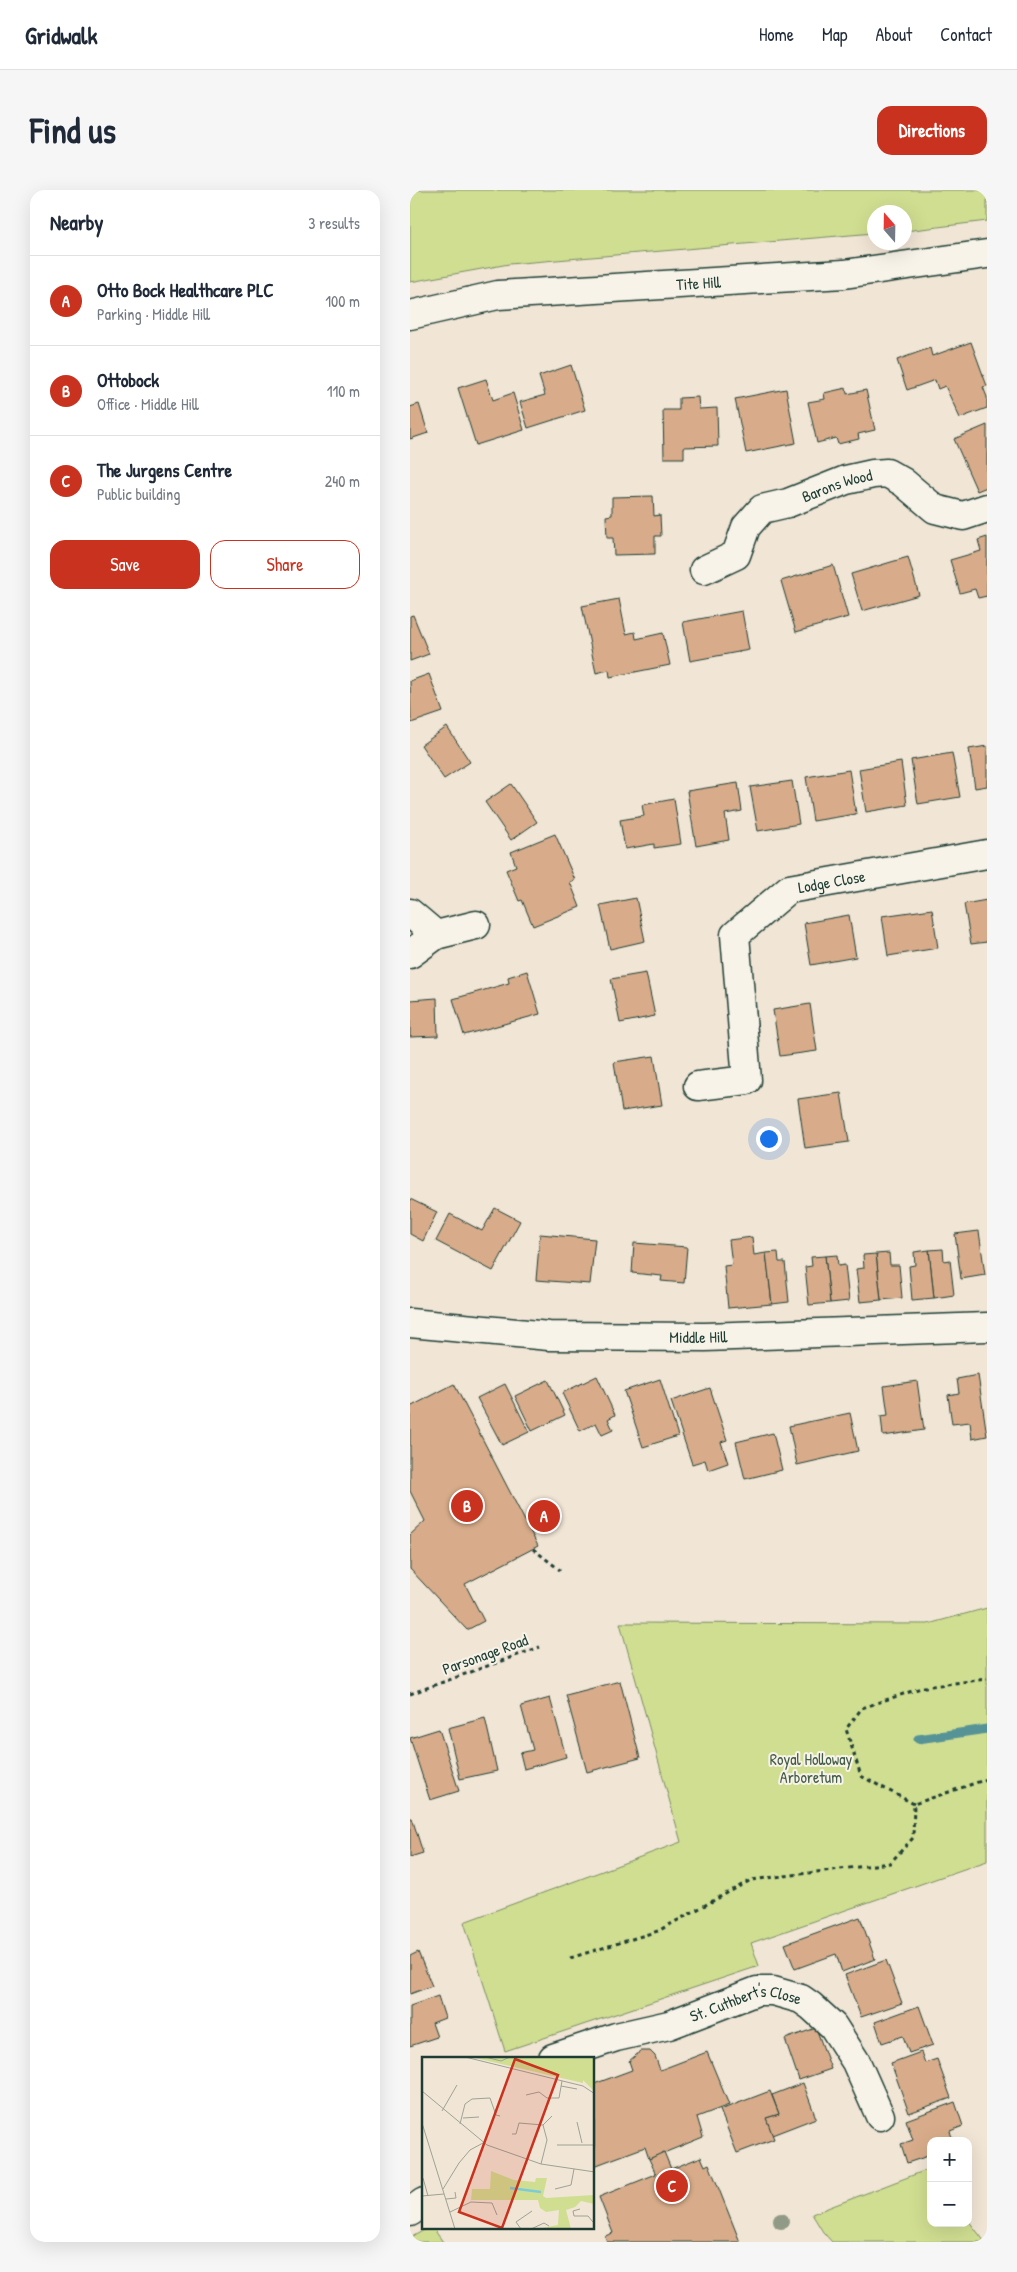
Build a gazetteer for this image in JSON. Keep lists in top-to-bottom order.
{
  "streets": {
    "street": [
      "Tite Hill",
      "Barons Wood",
      "Lodge Close",
      "Middle Hill",
      "St. Cuthbert's Close"
    ],
    "path": ["Parsonage Road"]
  },
  "parks": ["Royal Holloway Arboretum"],
  "north": "top",
  "page": {
    "header": "Gridwalk",
    "nav": [
      "Home",
      "Map",
      "About",
      "Contact"
    ],
    "buttons": [
      "Directions",
      ["Save", "Share"]
    ],
    "title": "Find us",
    "heading": ["Nearby", "3 results"],
    "list": [
      {
        "mark": "A",
        "name": "Otto Bock Healthcare PLC",
        "note": "Parking · Middle Hill",
        "value": "100 m"
      },
      {
        "mark": "B",
        "name": "Ottobock",
        "note": "Office · Middle Hill",
        "value": "110 m"
      },
      {
        "mark": "C",
        "name": "The Jurgens Centre",
        "note": "Public building",
        "value": "240 m"
      }
    ],
    "pins": ["B", "A", "C"],
    "map_buttons": ["+", "−"]
  }
}
